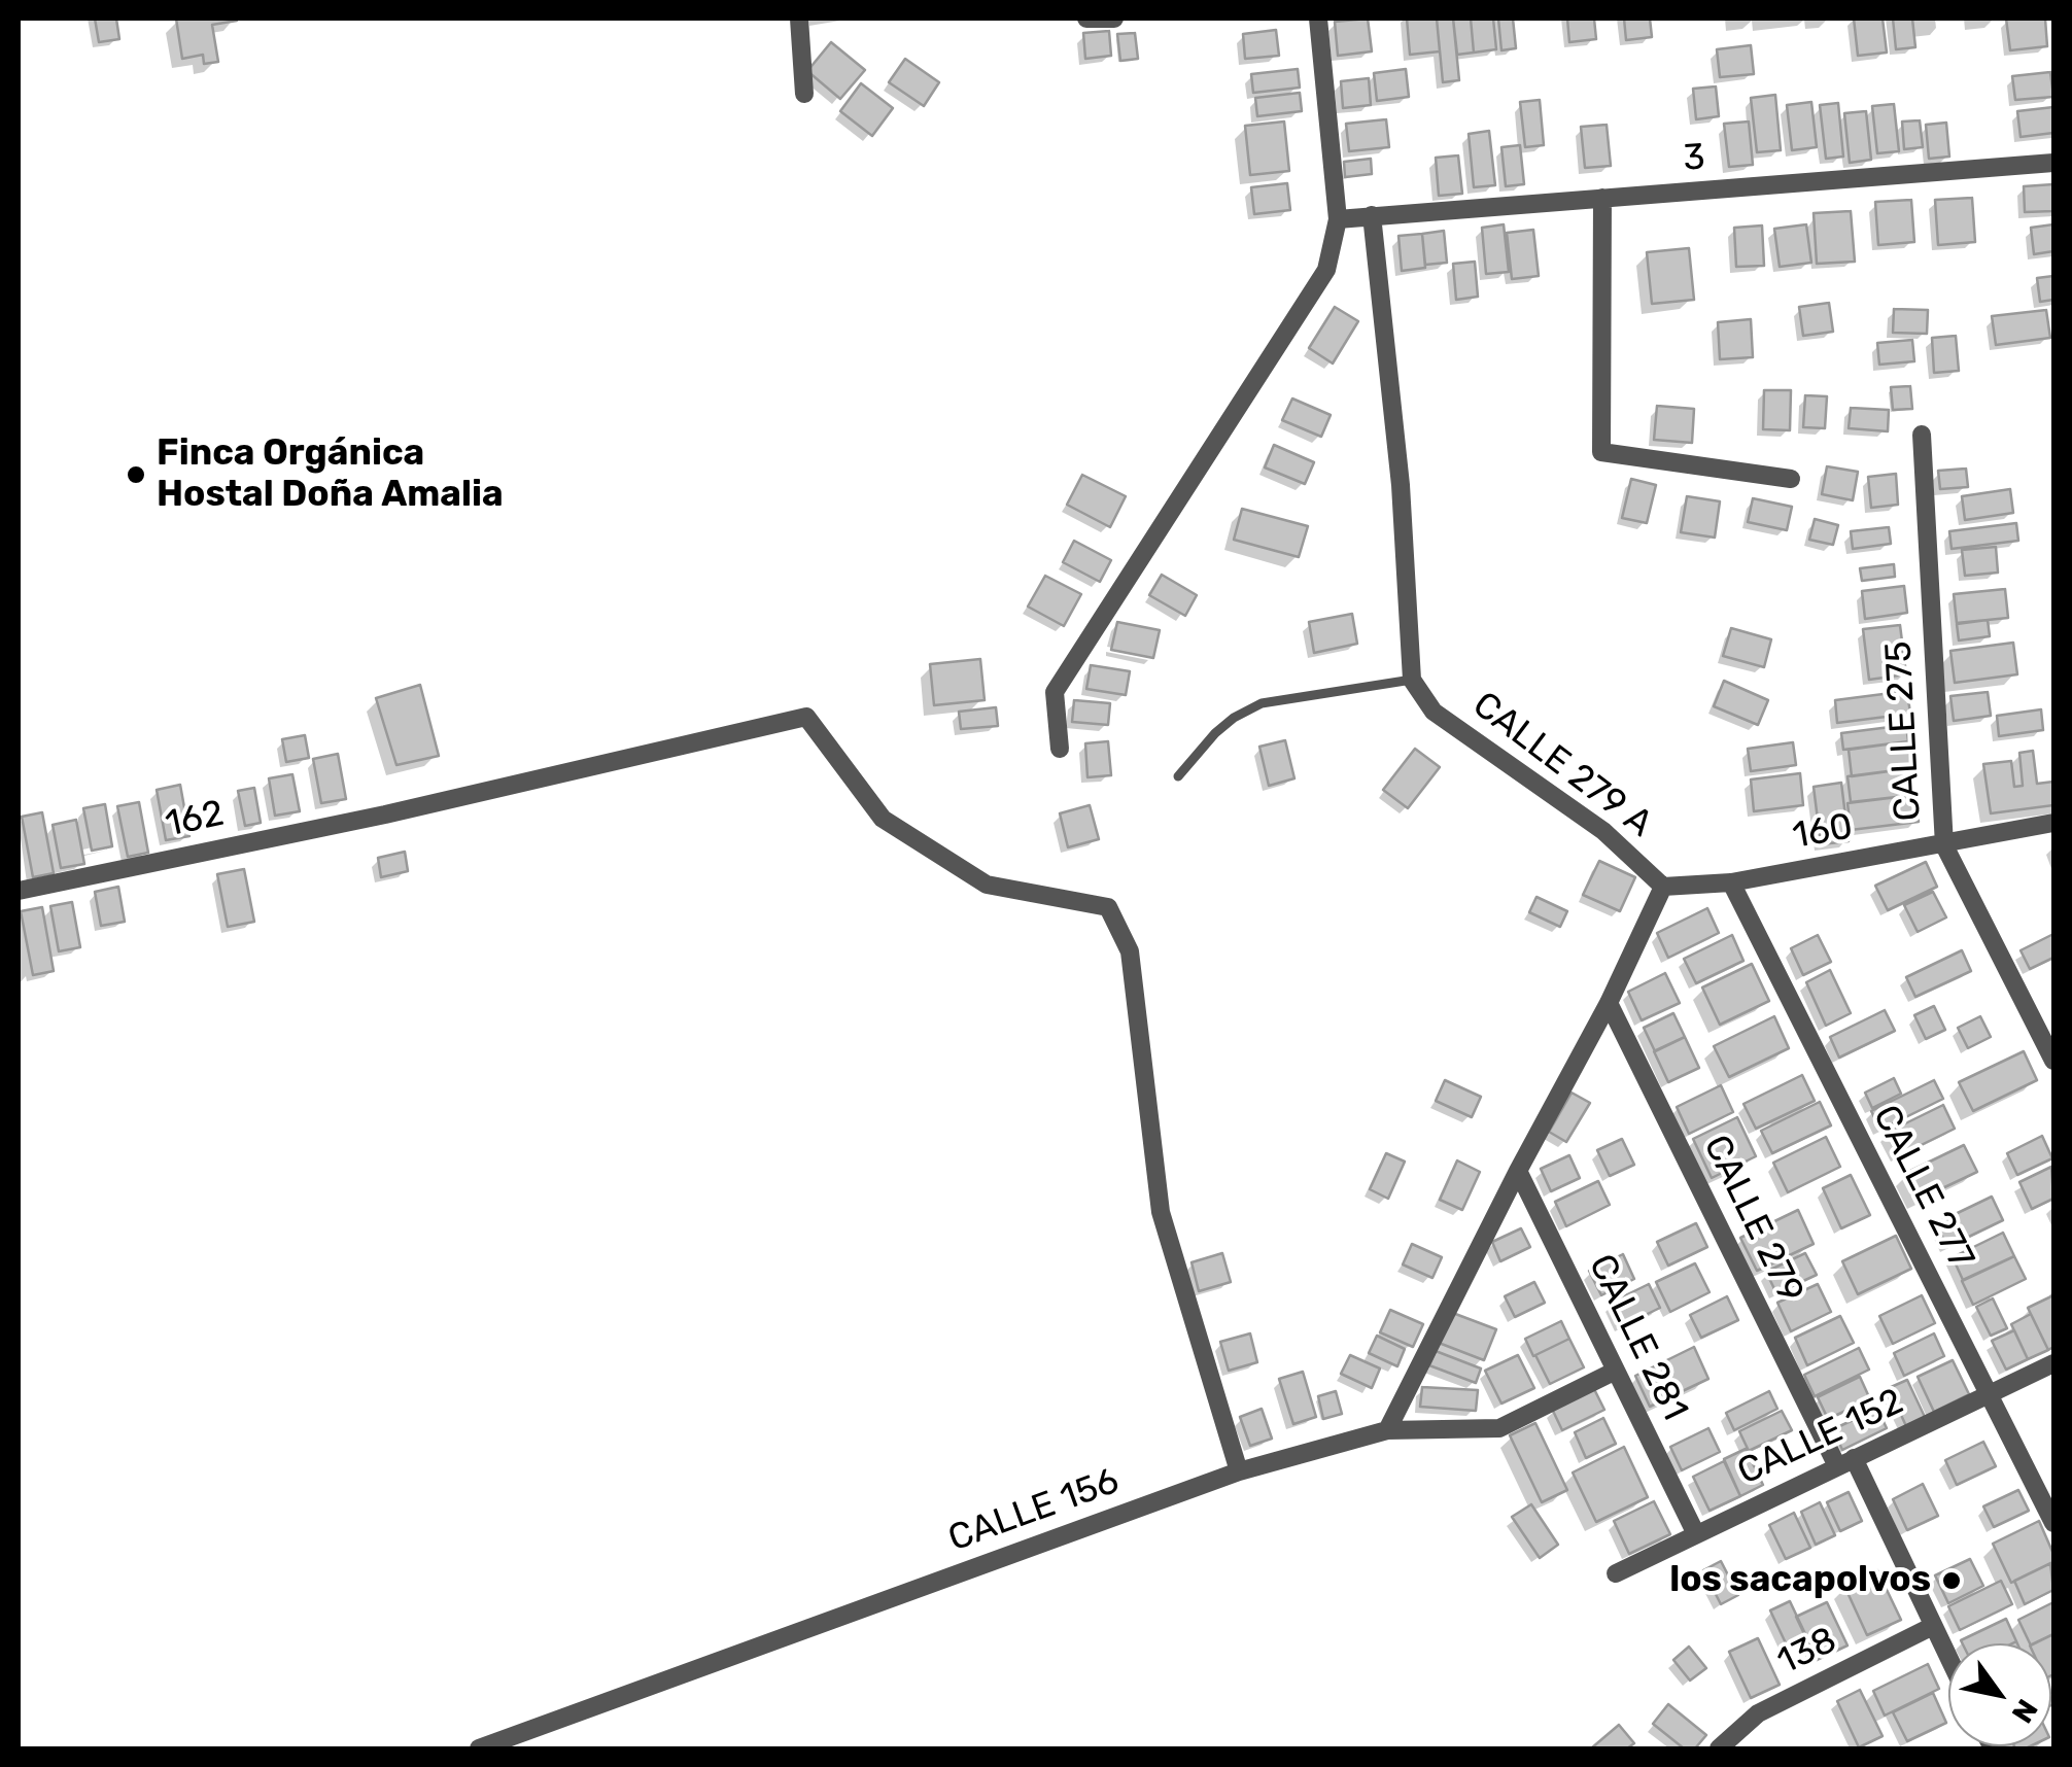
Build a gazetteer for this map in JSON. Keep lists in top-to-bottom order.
{
  "streets": {
    "street": [
      "3",
      "CALLE 275",
      "CALLE 279 A",
      "162",
      "160",
      "CALLE 277",
      "CALLE 279",
      "CALLE 281",
      "CALLE 152",
      "CALLE 156",
      "138"
    ]
  },
  "crossings": [
    ["CALLE 275", "160"],
    ["CALLE 279 A", "160"],
    ["CALLE 279 A", "CALLE 279"],
    ["CALLE 279 A", "CALLE 281"],
    ["CALLE 279 A", "CALLE 156"],
    ["162", "CALLE 156"],
    ["160", "CALLE 277"],
    ["CALLE 277", "CALLE 152"],
    ["CALLE 279", "CALLE 152"],
    ["CALLE 279", "138"],
    ["CALLE 281", "CALLE 152"],
    ["CALLE 281", "CALLE 156"]
  ],
  "places": ["Finca Orgánica Hostal Doña Amalia", "los sacapolvos"],
  "north": "bottom right"
}
